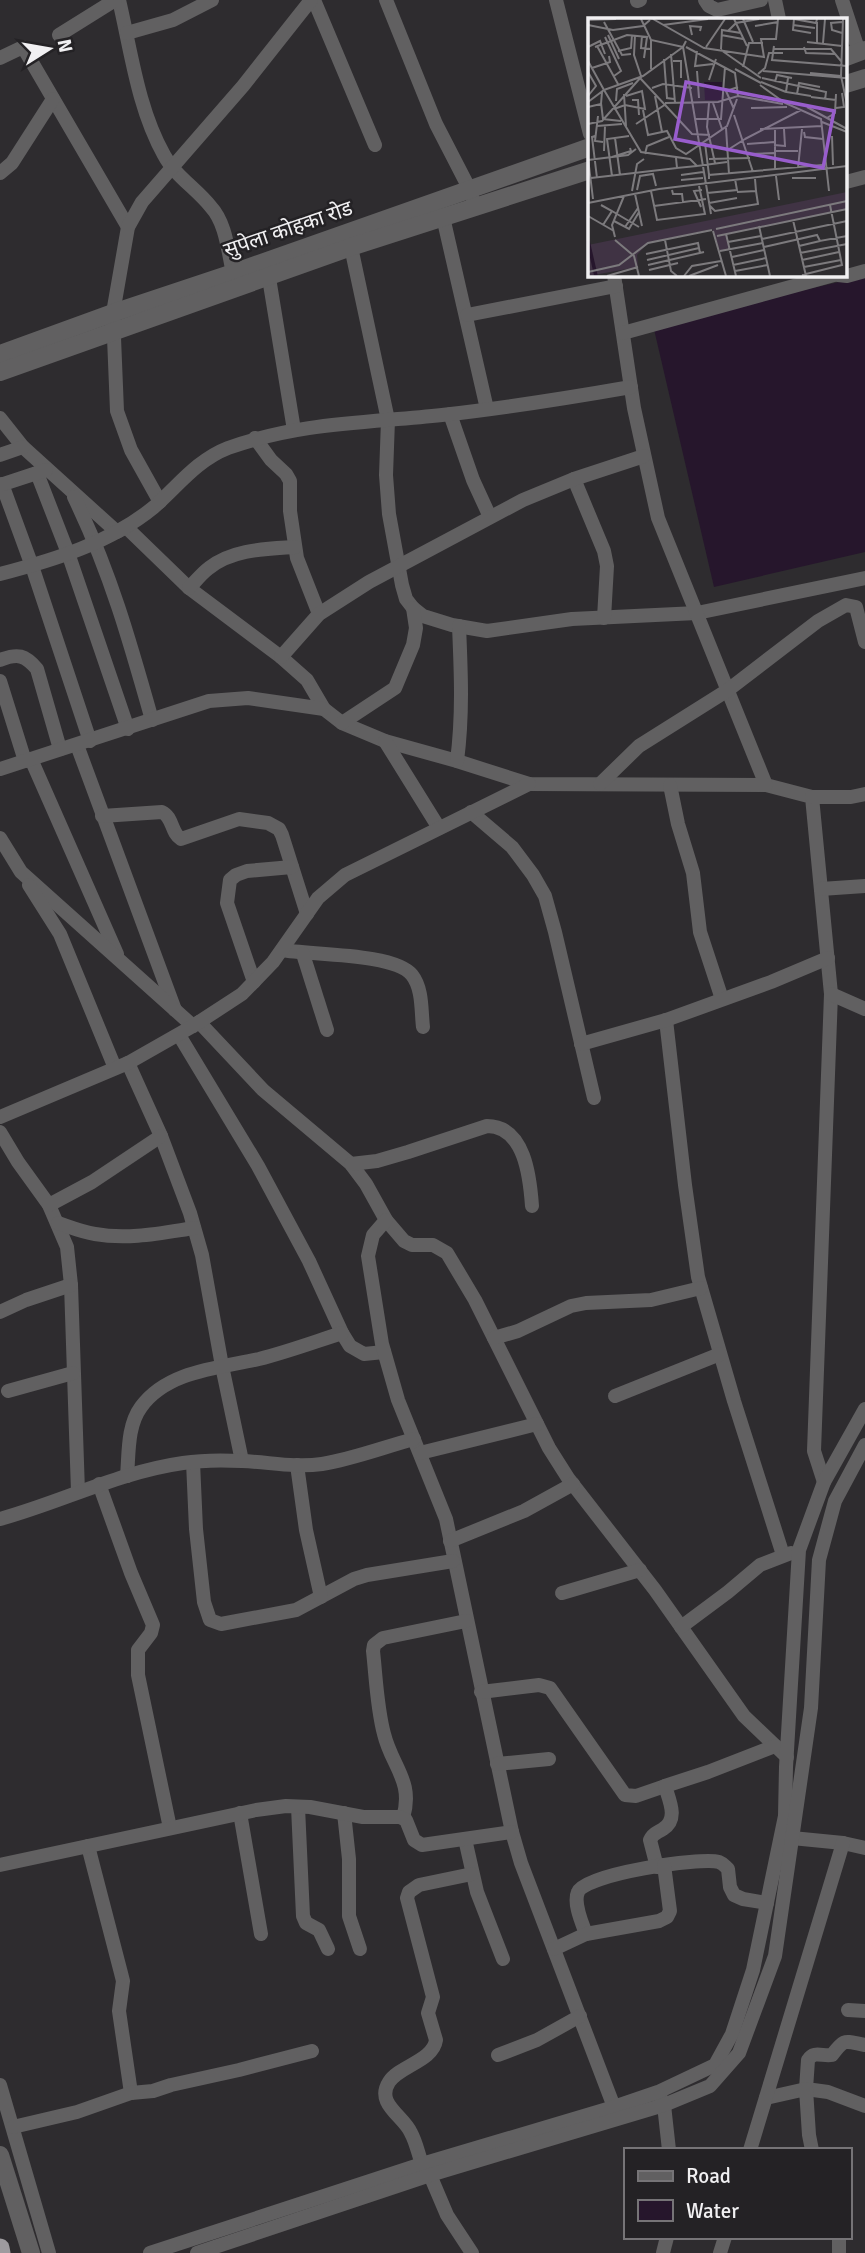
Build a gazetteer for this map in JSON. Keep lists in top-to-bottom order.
{
  "streets": {
    "street": ["सुपेला कोहका रोड"]
  },
  "legend": ["Road", "Water"],
  "north": "right"
}
